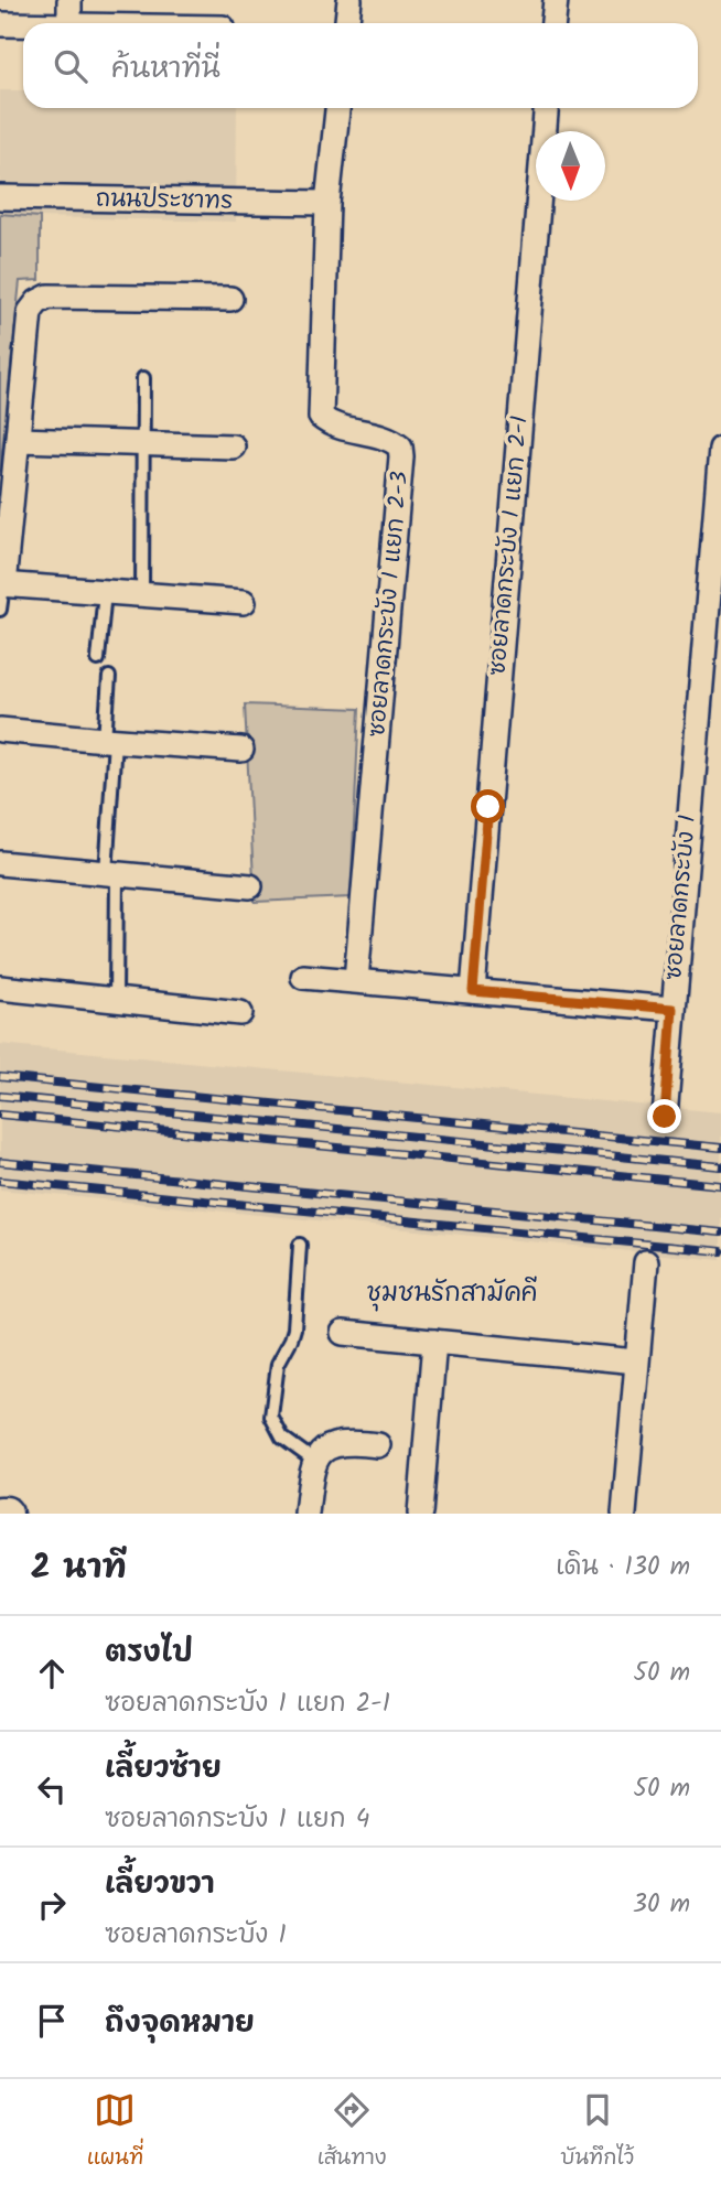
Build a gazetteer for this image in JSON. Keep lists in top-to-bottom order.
{
  "streets": {
    "street": [
      "ถนนประชาทร",
      "ซอยลาดกระบัง 1 แยก 2-1",
      "ซอยลาดกระบัง 1 แยก 2-3",
      "ซอยลาดกระบัง 1"
    ]
  },
  "crossings": [
    ["ถนนประชาทร", "ซอยลาดกระบัง 1 แยก 2-3"]
  ],
  "districts": ["ชุมชนรักสามัคคี"],
  "north": "bottom",
  "page": {
    "search": "ค้นหาที่นี่",
    "heading": ["2 นาที", "เดิน · 130 m"],
    "list": [
      ["ตรงไป", "ซอยลาดกระบัง 1 แยก 2-1", "50 m"],
      ["เลี้ยวซ้าย", "ซอยลาดกระบัง 1 แยก 4", "50 m"],
      ["เลี้ยวขวา", "ซอยลาดกระบัง 1", "30 m"],
      "ถึงจุดหมาย"
    ],
    "nav": ["แผนที่", "เส้นทาง", "บันทึกไว้"]
  }
}
